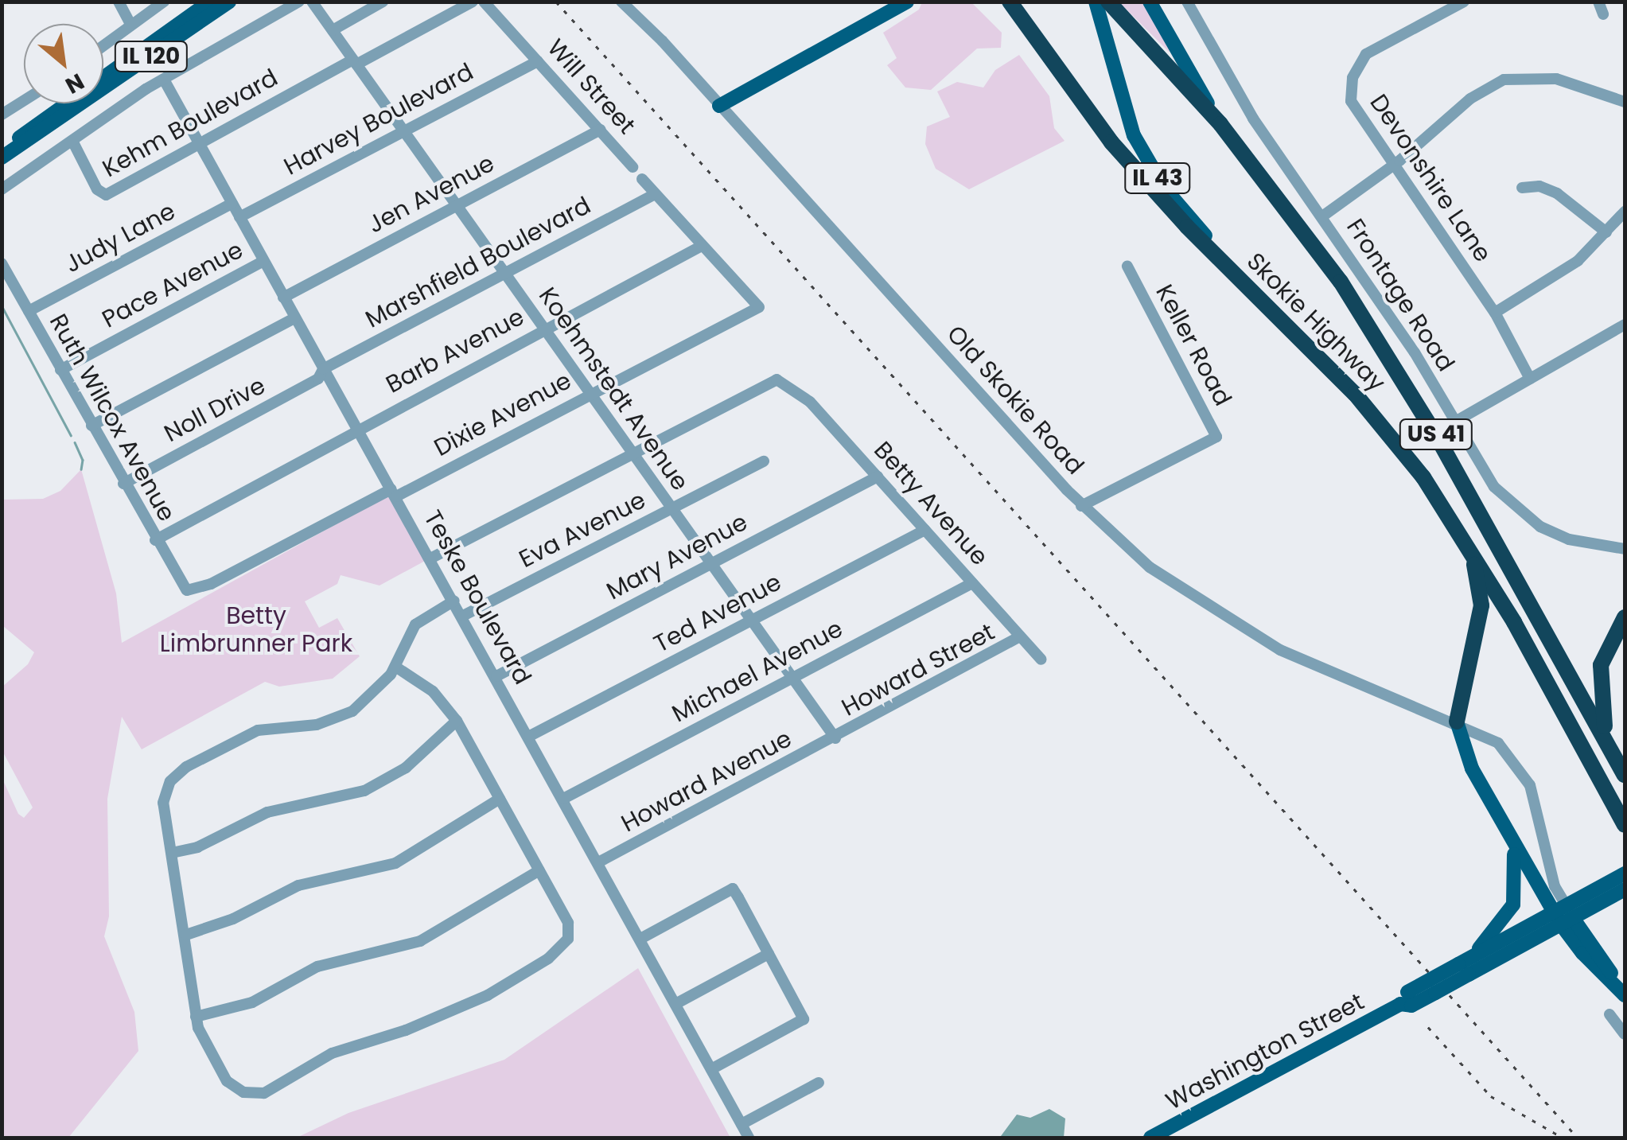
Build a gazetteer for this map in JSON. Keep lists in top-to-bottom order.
{
  "streets": {
    "highway": ["Skokie Highway", "US 41"],
    "main road": ["IL 120", "IL 43", "Washington Street"],
    "street": [
      "Will Street",
      "Harvey Boulevard",
      "Kehm Boulevard",
      "Devonshire Lane",
      "Jen Avenue",
      "Judy Lane",
      "Marshfield Boulevard",
      "Pace Avenue",
      "Frontage Road",
      "Keller Road",
      "Barb Avenue",
      "Koehmstedt Avenue",
      "Old Skokie Road",
      "Noll Drive",
      "Dixie Avenue",
      "Ruth Wilcox Avenue",
      "Betty Avenue",
      "Eva Avenue",
      "Mary Avenue",
      "Teske Boulevard",
      "Ted Avenue",
      "Howard Street",
      "Michael Avenue",
      "Howard Avenue"
    ]
  },
  "crossings": [
    ["Will Street", "Harvey Boulevard"],
    ["Will Street", "Jen Avenue"],
    ["Harvey Boulevard", "Koehmstedt Avenue"],
    ["Harvey Boulevard", "Teske Boulevard"],
    ["Kehm Boulevard", "Koehmstedt Avenue"],
    ["Kehm Boulevard", "Teske Boulevard"],
    ["IL 43", "Skokie Highway"],
    ["Jen Avenue", "Koehmstedt Avenue"],
    ["Jen Avenue", "Teske Boulevard"],
    ["Judy Lane", "Ruth Wilcox Avenue"],
    ["Judy Lane", "Teske Boulevard"],
    ["Marshfield Boulevard", "Koehmstedt Avenue"],
    ["Marshfield Boulevard", "Noll Drive"],
    ["Marshfield Boulevard", "Teske Boulevard"],
    ["Pace Avenue", "Ruth Wilcox Avenue"],
    ["Pace Avenue", "Teske Boulevard"],
    ["Keller Road", "Old Skokie Road"],
    ["Barb Avenue", "Koehmstedt Avenue"],
    ["Barb Avenue", "Dixie Avenue"],
    ["Barb Avenue", "Ruth Wilcox Avenue"],
    ["Barb Avenue", "Teske Boulevard"],
    ["Koehmstedt Avenue", "Dixie Avenue"],
    ["Koehmstedt Avenue", "Betty Avenue"],
    ["Koehmstedt Avenue", "Eva Avenue"],
    ["Koehmstedt Avenue", "Mary Avenue"],
    ["Koehmstedt Avenue", "Ted Avenue"],
    ["Koehmstedt Avenue", "Howard Street"],
    ["Koehmstedt Avenue", "Michael Avenue"],
    ["Koehmstedt Avenue", "Howard Avenue"],
    ["Old Skokie Road", "Washington Street"],
    ["Noll Drive", "Ruth Wilcox Avenue"],
    ["Noll Drive", "Teske Boulevard"],
    ["Dixie Avenue", "Ruth Wilcox Avenue"],
    ["Dixie Avenue", "Teske Boulevard"],
    ["Betty Avenue", "Mary Avenue"],
    ["Betty Avenue", "Ted Avenue"],
    ["Betty Avenue", "Howard Street"],
    ["Betty Avenue", "Michael Avenue"],
    ["Eva Avenue", "Teske Boulevard"],
    ["Mary Avenue", "Teske Boulevard"],
    ["Teske Boulevard", "Ted Avenue"],
    ["Teske Boulevard", "Michael Avenue"],
    ["Teske Boulevard", "Howard Avenue"],
    ["Howard Street", "Howard Avenue"]
  ],
  "parks": ["Betty Limbrunner Park"],
  "north": "bottom right"
}
